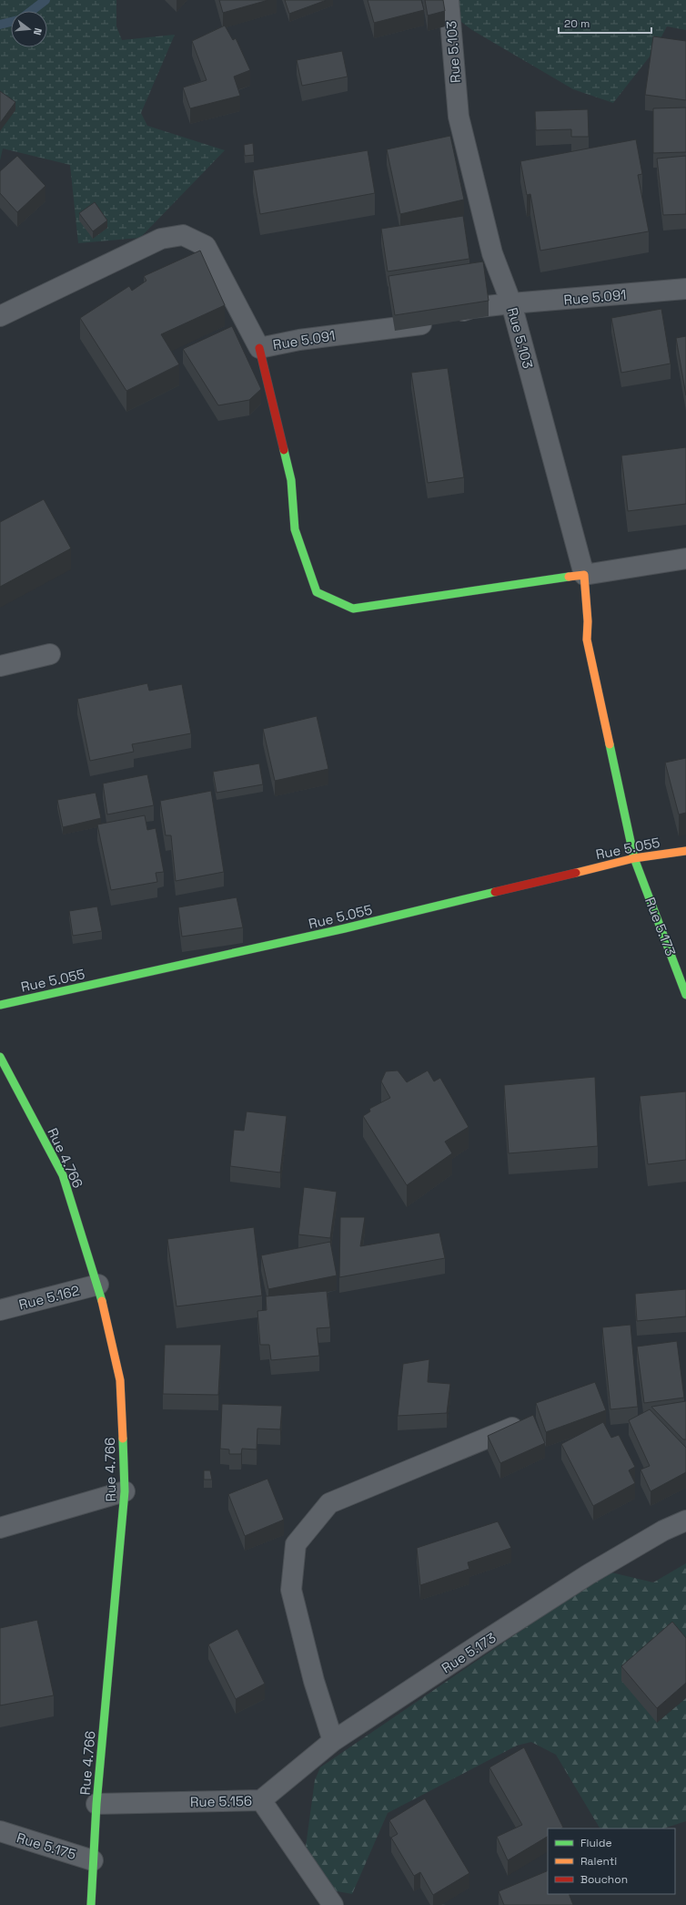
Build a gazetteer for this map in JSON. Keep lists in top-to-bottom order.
{
  "streets": {
    "street": [
      "Rue 5.103",
      "Rue 5.091",
      "Rue 5.055",
      "Rue 5.173",
      "Rue 4.766",
      "Rue 5.162",
      "Rue 5.156",
      "Rue 5.175"
    ]
  },
  "crossings": [
    ["Rue 5.103", "Rue 5.091"],
    ["Rue 5.103", "Rue 5.173"],
    ["Rue 5.055", "Rue 5.173"],
    ["Rue 5.173", "Rue 5.156"],
    ["Rue 4.766", "Rue 5.162"],
    ["Rue 4.766", "Rue 5.156"],
    ["Rue 4.766", "Rue 5.175"]
  ],
  "legend": ["Fluide", "Ralenti", "Bouchon"],
  "scale_bar": "20 m",
  "north": "right"
}
